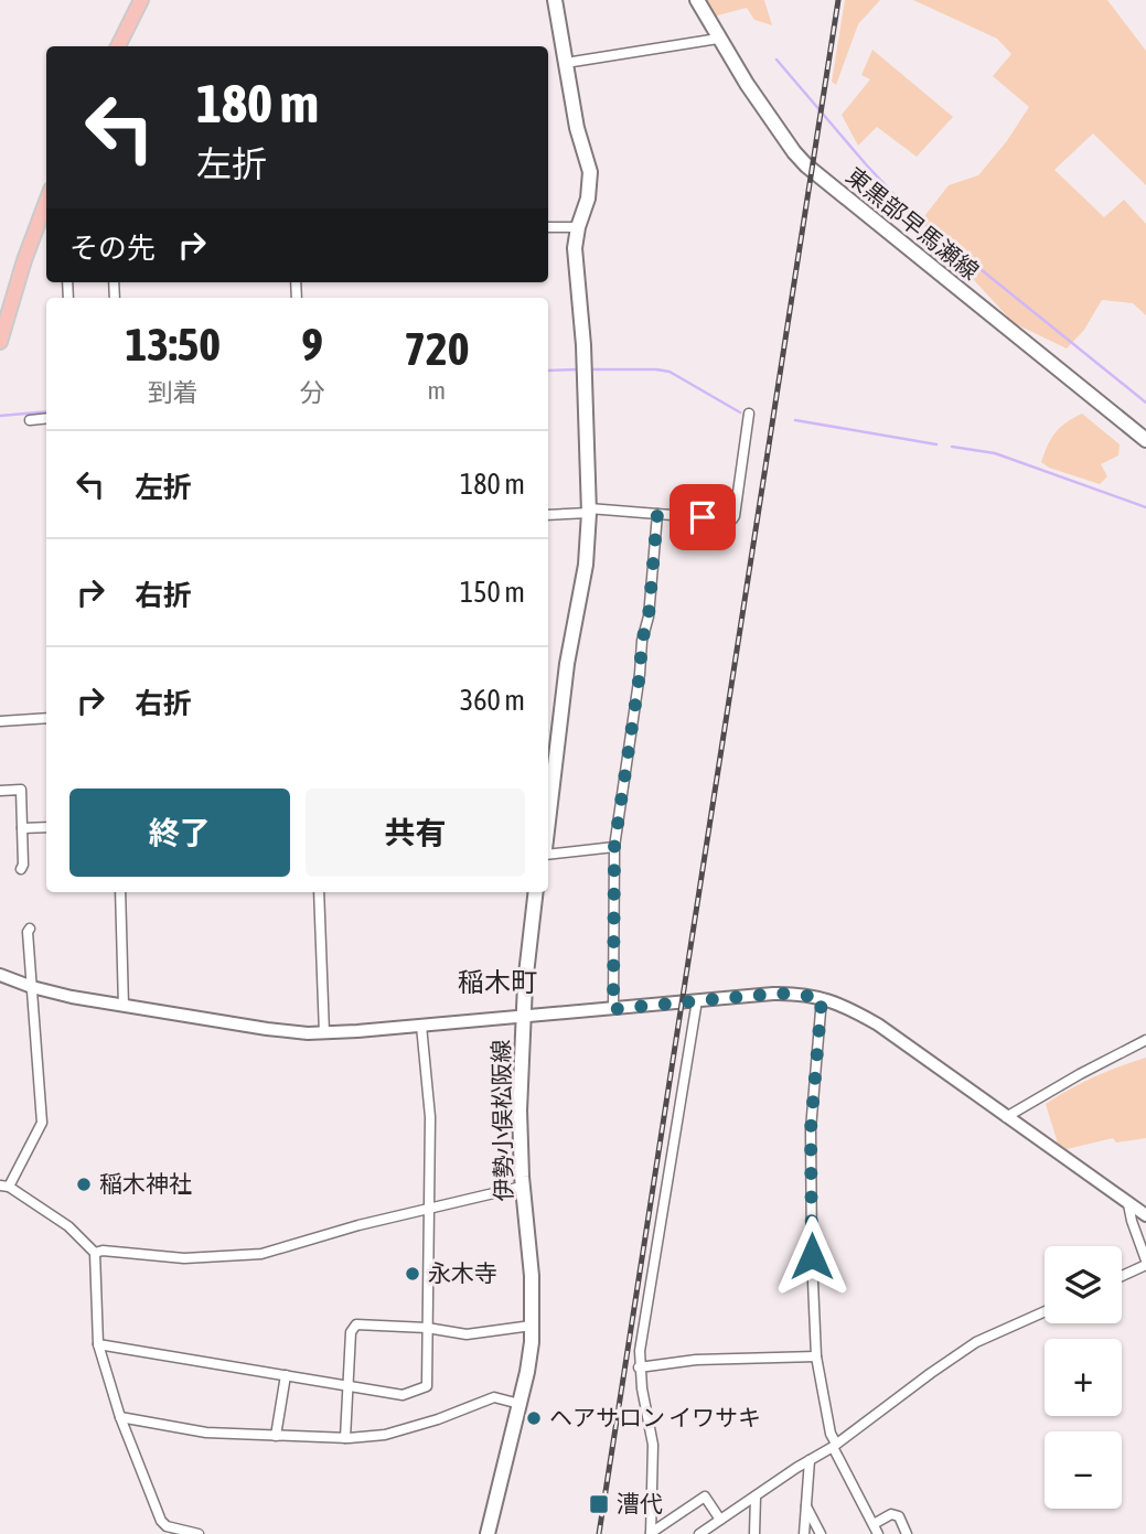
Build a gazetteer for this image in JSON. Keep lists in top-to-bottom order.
{
  "streets": {
    "main road": ["東黒部早馬瀬線", "伊勢小俣松阪線"]
  },
  "districts": ["稲木町"],
  "places": {
    "other": ["稲木神社", "永木寺", "ヘアサロン イワサキ"],
    "transit": ["漕代"]
  },
  "page": {
    "turn": ["180 m", "左折"],
    "then": "その先",
    "eta": [
      "13:50",
      "到着",
      "9",
      "分",
      "720",
      "m"
    ],
    "list": [
      {
        "name": "左折",
        "value": "180 m"
      },
      {
        "name": "右折",
        "value": "150 m"
      },
      {
        "name": "右折",
        "value": "360 m"
      }
    ],
    "buttons": ["終了", "共有"],
    "map_buttons": ["+", "−"]
  }
}
